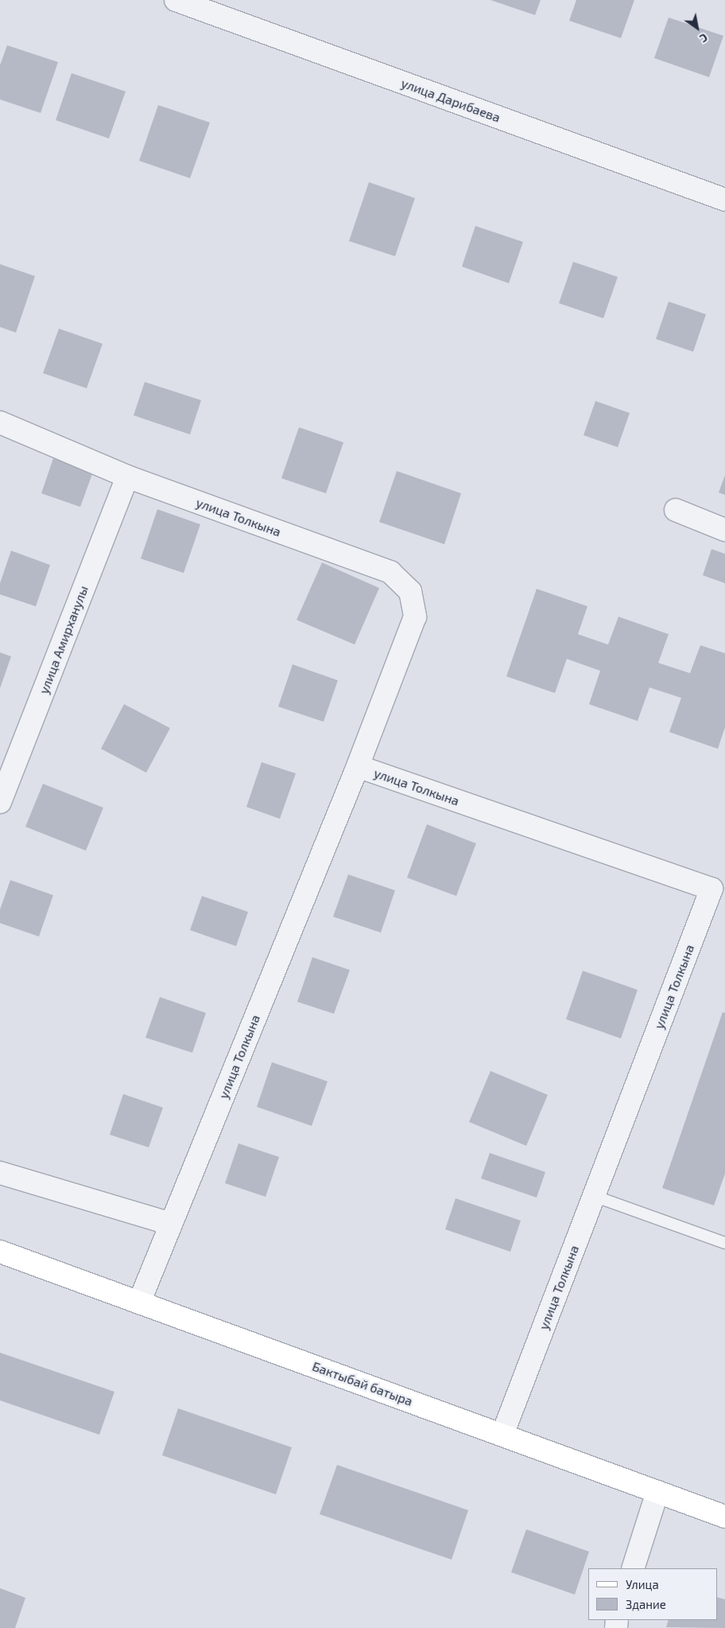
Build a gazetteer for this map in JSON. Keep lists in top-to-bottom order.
{
  "streets": {
    "street": [
      "улица Дарибаева",
      "улица Толкына",
      "улица Амирханулы",
      "Бактыбай батыра"
    ]
  },
  "crossings": [
    ["улица Толкына", "улица Амирханулы"],
    ["улица Толкына", "Бактыбай батыра"]
  ],
  "legend": ["Улица", "Здание"],
  "north": "bottom right"
}
